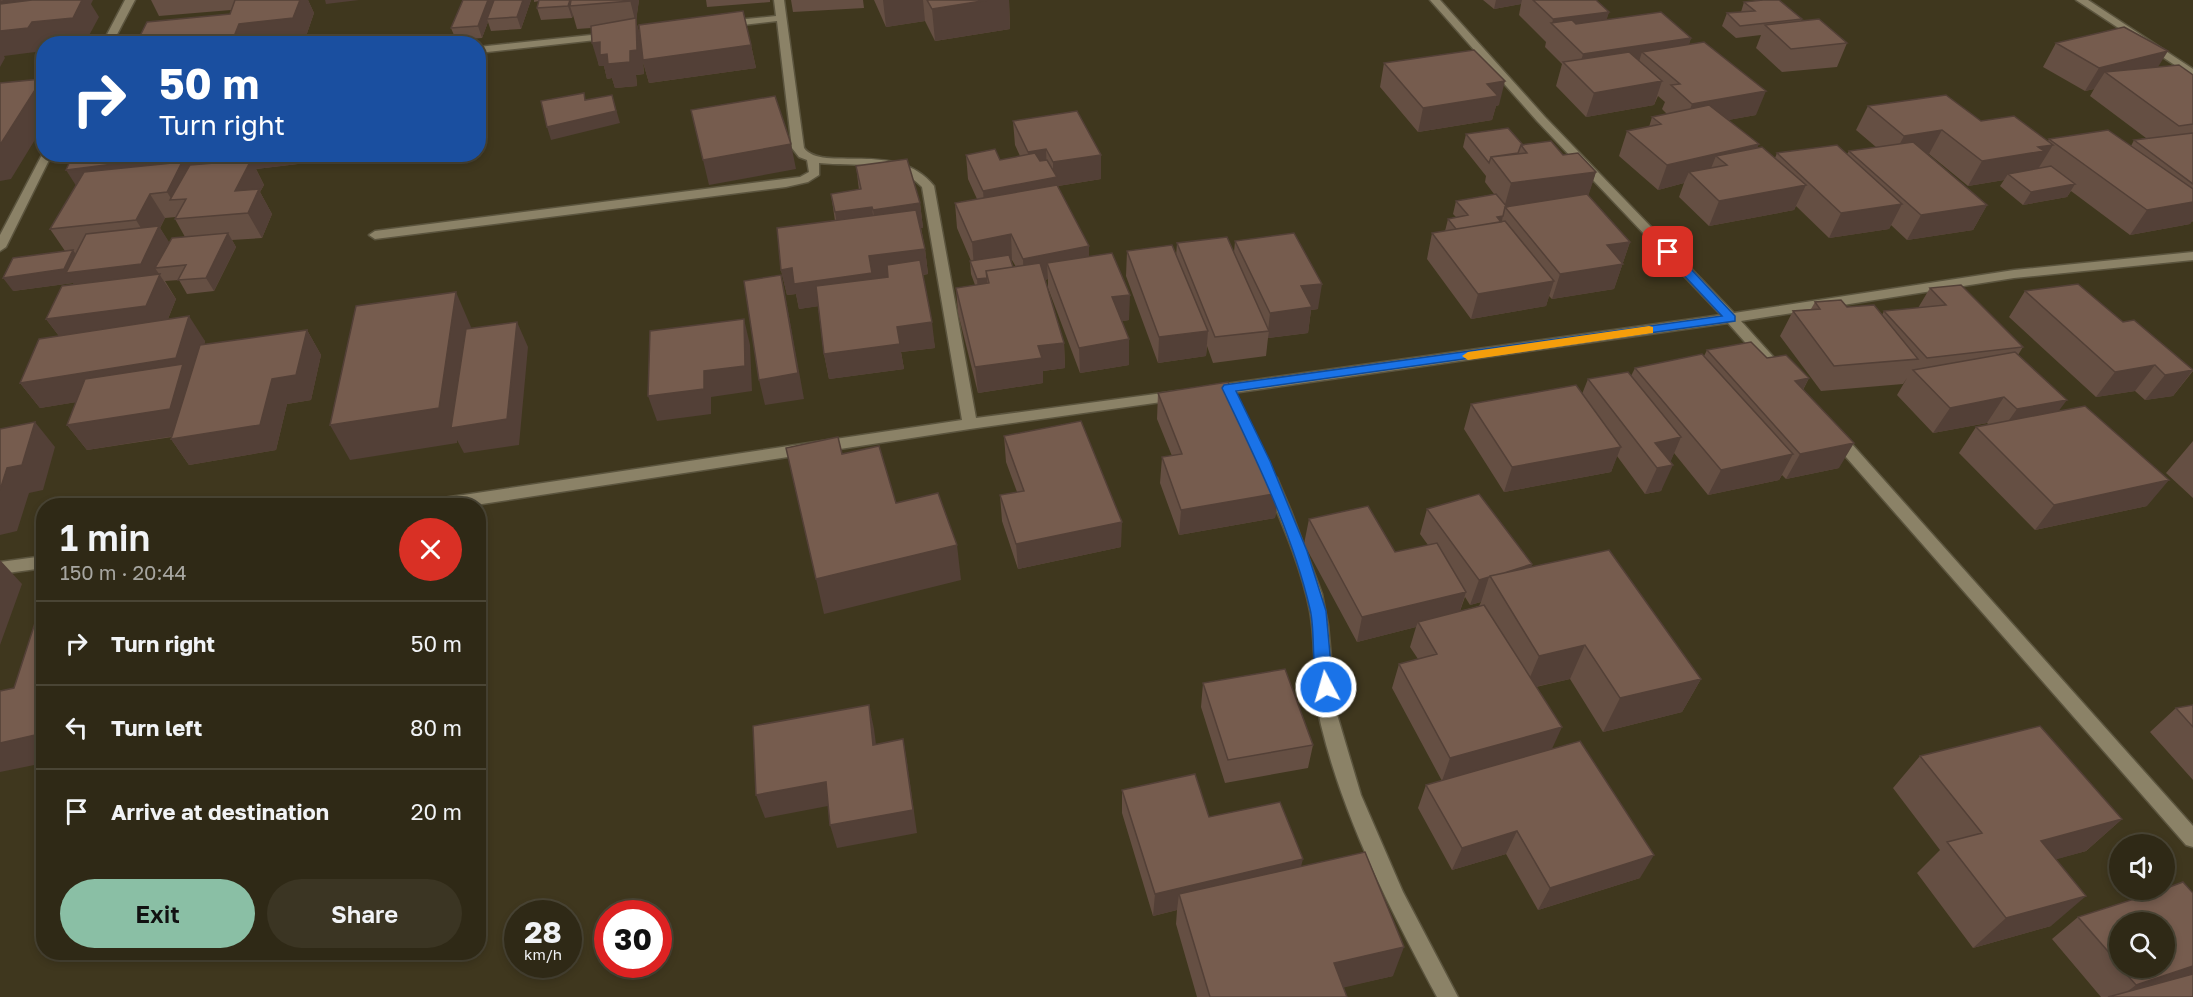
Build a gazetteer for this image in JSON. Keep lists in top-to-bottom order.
{
  "page": {
    "turn": ["50 m", "Turn right"],
    "heading": ["1 min", "150 m · 20:44"],
    "list": [
      {
        "name": "Turn right",
        "value": "50 m"
      },
      {
        "name": "Turn left",
        "value": "80 m"
      },
      {
        "name": "Arrive at destination",
        "value": "20 m"
      }
    ],
    "buttons": ["Exit", "Share"],
    "speed": "28 km/h",
    "limit": "30"
  }
}
